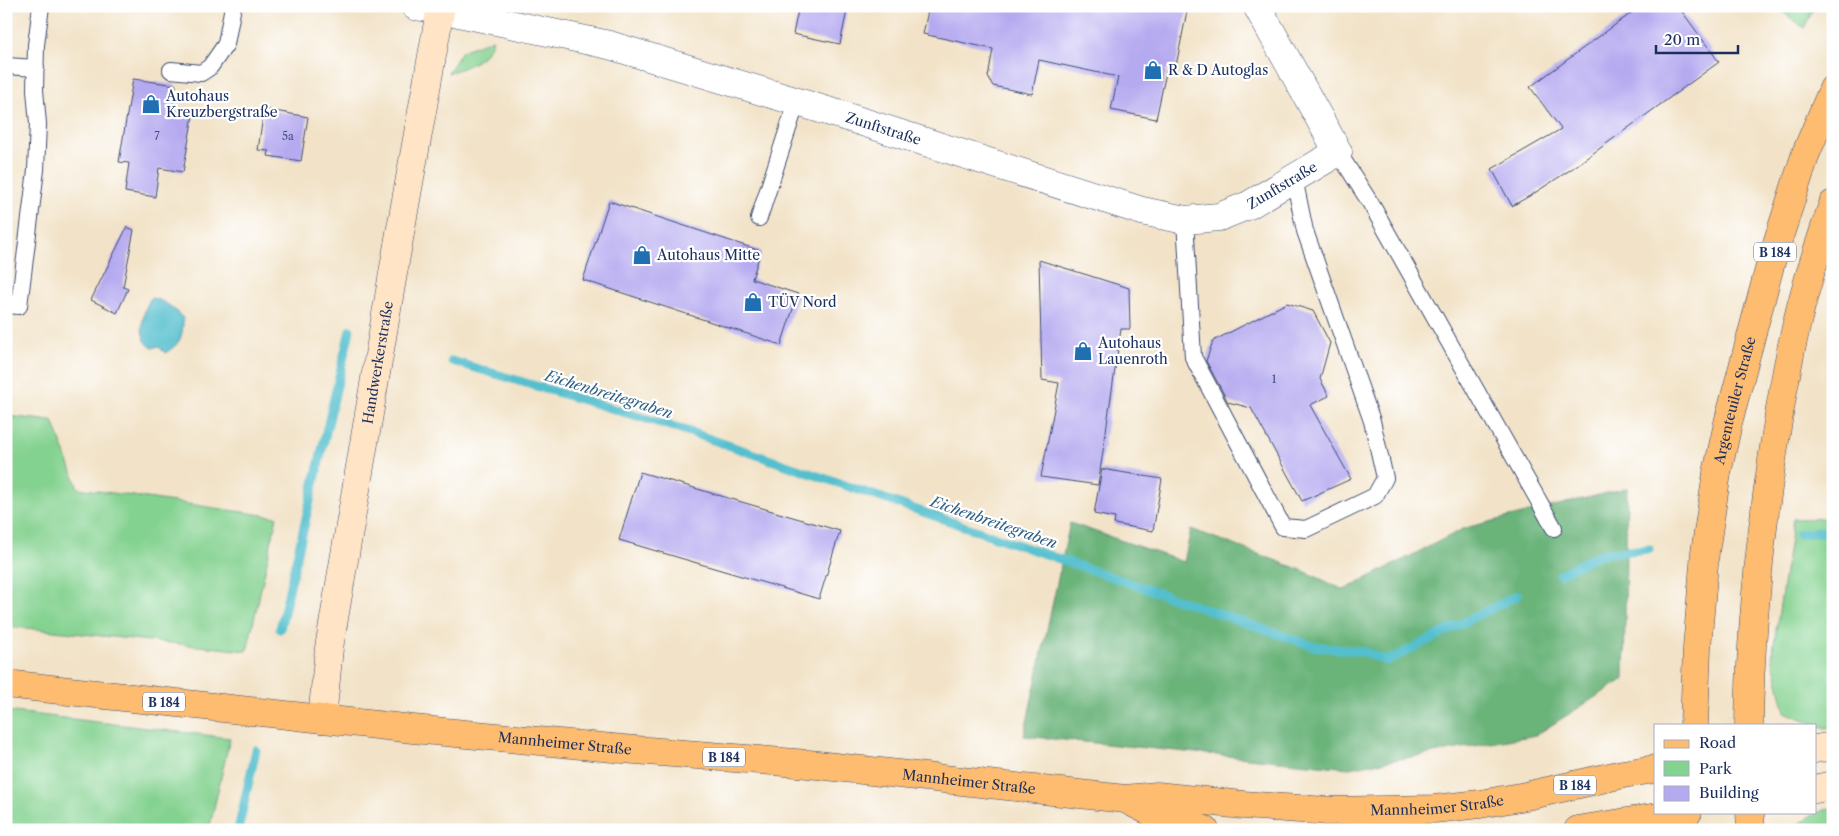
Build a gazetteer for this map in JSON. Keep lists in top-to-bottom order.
{
  "streets": {
    "main road": ["B 184", "Argenteuiler Straße", "Mannheimer Straße"],
    "street": ["Zunftstraße", "Handwerkerstraße"]
  },
  "crossings": [
    ["Zunftstraße", "Handwerkerstraße"],
    ["Handwerkerstraße", "Mannheimer Straße"]
  ],
  "water": ["Eichenbreitegraben"],
  "places": {
    "shop": [
      "R & D Autoglas",
      "Autohaus Kreuzbergstraße",
      "Autohaus Mitte",
      "TÜV Nord",
      "Autohaus Lauenroth"
    ]
  },
  "house_numbers": ["7", "5a", "1"],
  "legend": ["Road", "Park", "Building"],
  "scale_bar": "20 m"
}
